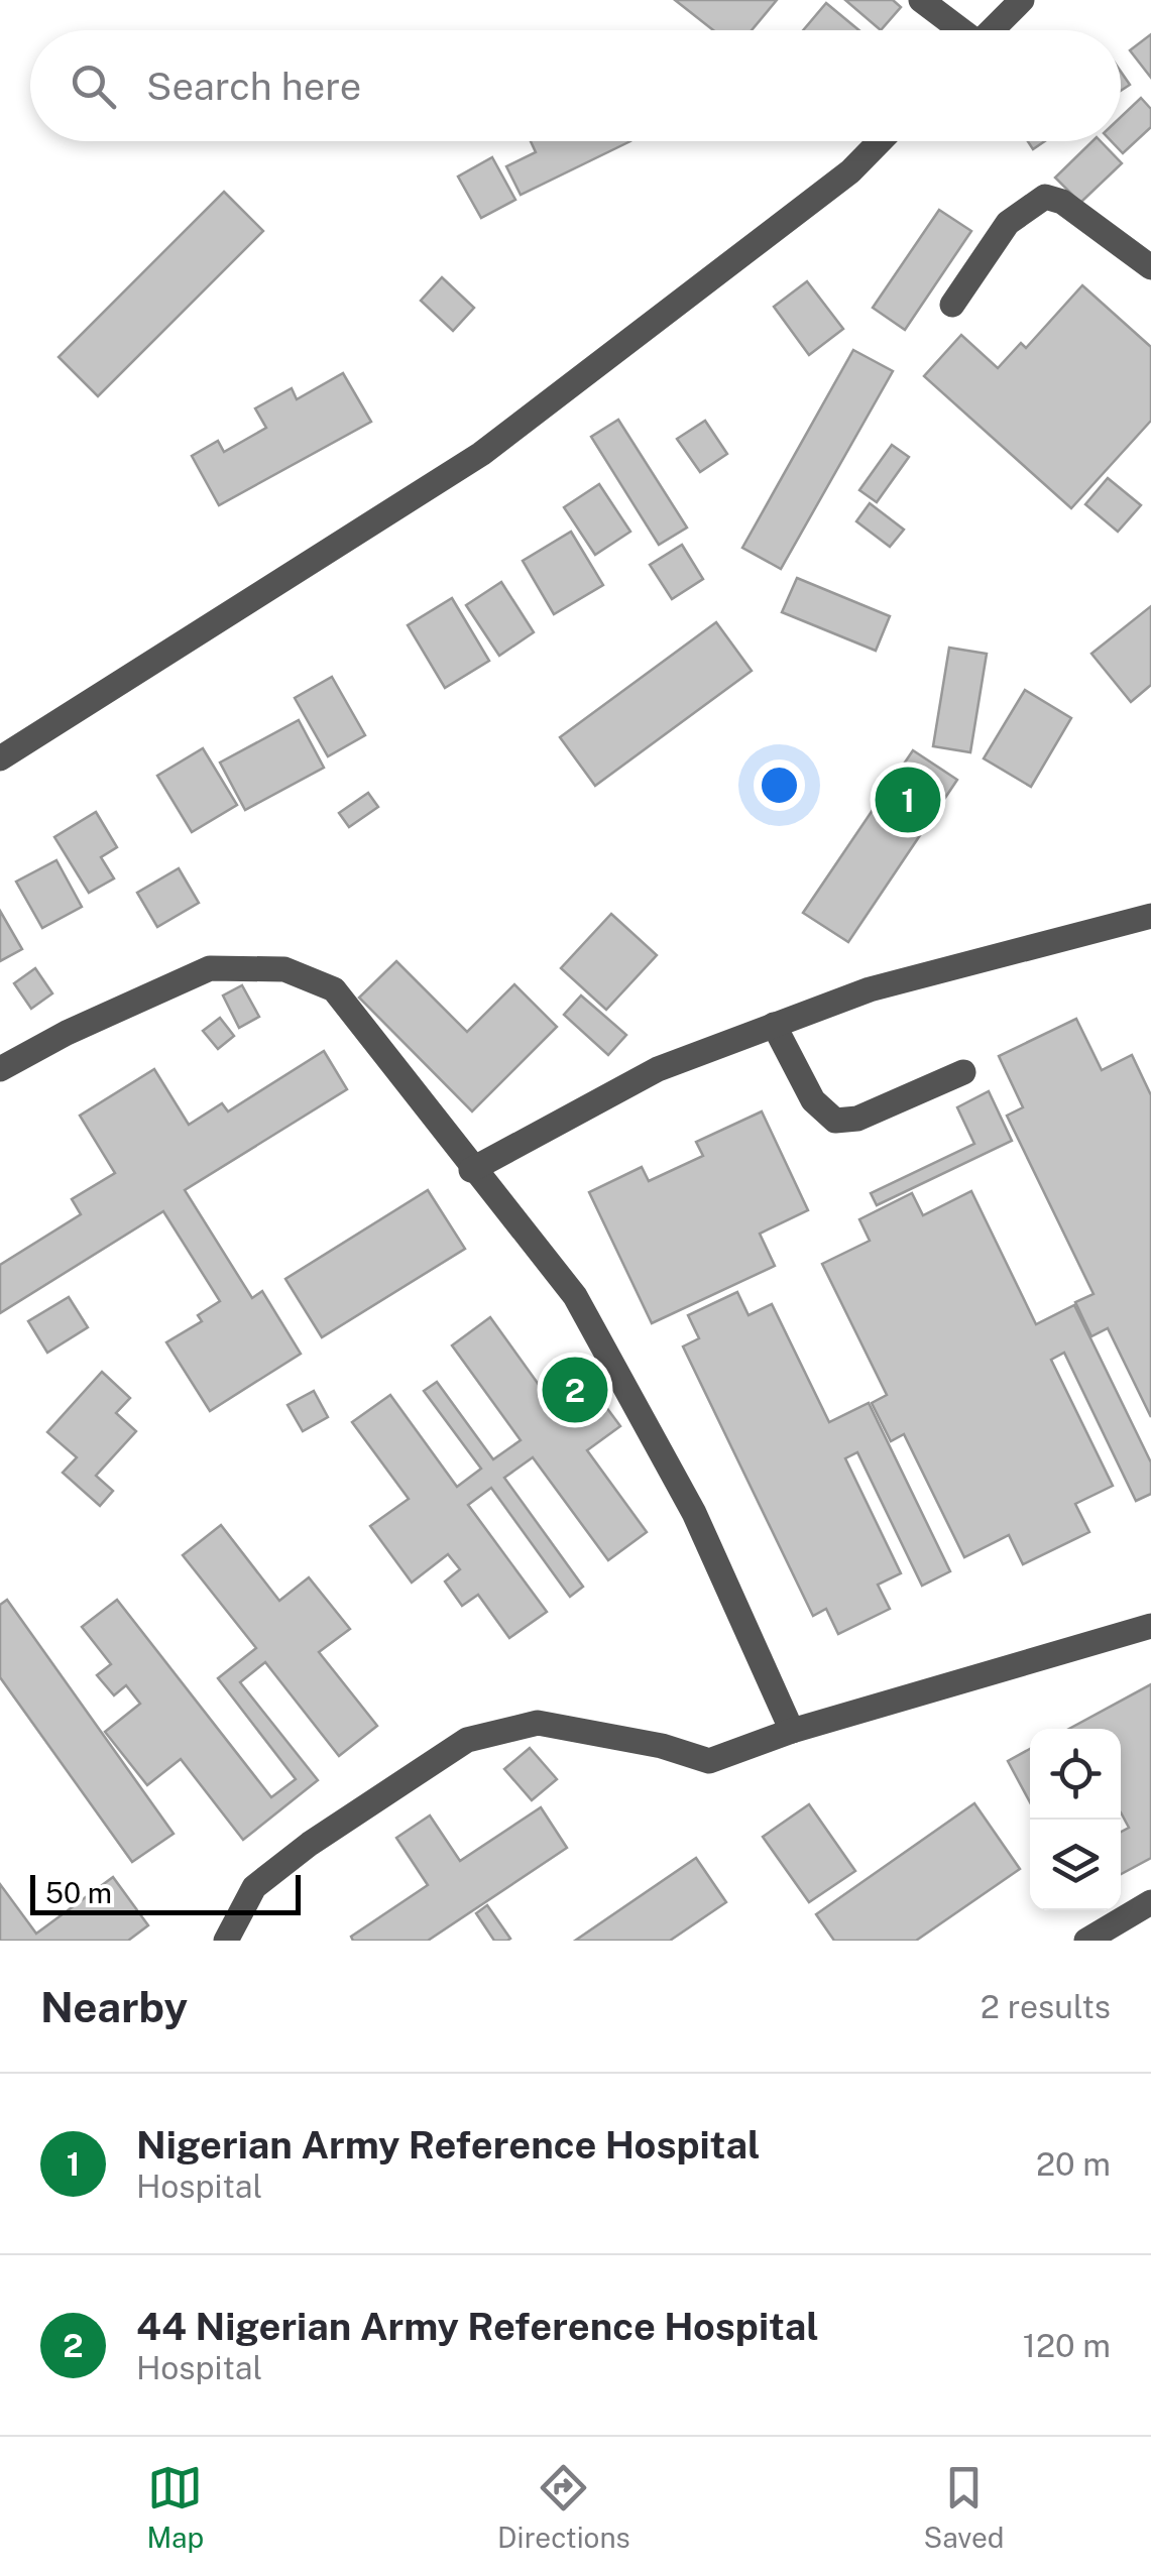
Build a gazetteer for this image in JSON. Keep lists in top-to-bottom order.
{
  "scale_bar": "50 m",
  "page": {
    "search": "Search here",
    "pins": ["1", "2"],
    "scale": "50 m",
    "heading": ["Nearby", "2 results"],
    "list": [
      {
        "mark": "1",
        "name": "Nigerian Army Reference Hospital",
        "note": "Hospital",
        "value": "20 m"
      },
      {
        "mark": "2",
        "name": "44 Nigerian Army Reference Hospital",
        "note": "Hospital",
        "value": "120 m"
      }
    ],
    "nav": ["Map", "Directions", "Saved"]
  }
}
